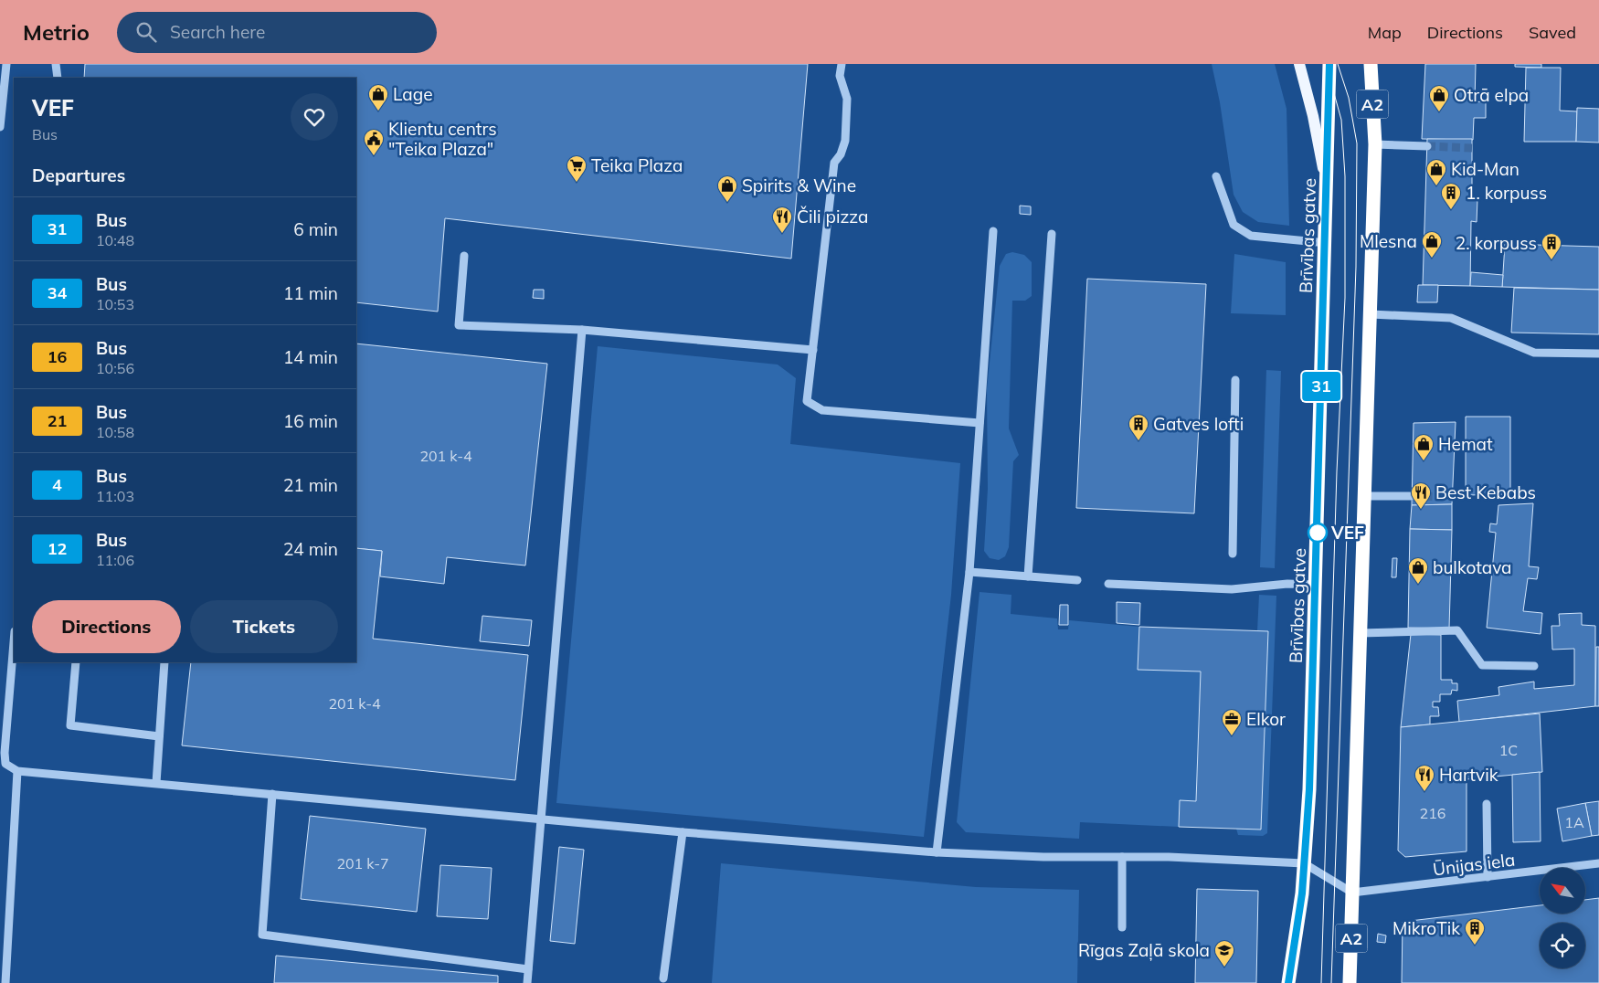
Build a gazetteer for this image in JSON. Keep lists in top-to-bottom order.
{
  "streets": {
    "highway": ["A2", "Brīvības gatve"],
    "street": ["Ūnijas iela"]
  },
  "crossings": [
    ["A2", "Ūnijas iela"]
  ],
  "places": {
    "shop": [
      "Lage",
      "Otrā elpa",
      "Kid-Man",
      "Spirits & Wine",
      "Mlesna",
      "Hemat",
      "bulkotava"
    ],
    "public building": ["Klientu centrs \"Teika Plaza\""],
    "supermarket": ["Teika Plaza"],
    "building": [
      "1. korpuss",
      "2. korpuss",
      "Gatves lofti",
      "MikroTik"
    ],
    "restaurant": ["Čili pizza", "Best Kebabs", "Hartvik"],
    "other": ["VEF"],
    "office": ["Elkor"],
    "school or university": ["Rīgas Zaļā skola"]
  },
  "lines": ["bus line 31"],
  "house_numbers": [
    "201 k-4",
    "201 k-4",
    "1C",
    "216",
    "1A",
    "201 k-7"
  ],
  "north": "top left",
  "page": {
    "header": "Metrio",
    "search": "Search here",
    "nav": ["Map", "Directions", "Saved"],
    "on_map": "31",
    "heading": [
      ["VEF", "Bus"],
      "Departures"
    ],
    "list": [
      {
        "mark": "31",
        "name": "Bus",
        "note": "10:48",
        "value": "6 min"
      },
      {
        "mark": "34",
        "name": "Bus",
        "note": "10:53",
        "value": "11 min"
      },
      {
        "mark": "16",
        "name": "Bus",
        "note": "10:56",
        "value": "14 min"
      },
      {
        "mark": "21",
        "name": "Bus",
        "note": "10:58",
        "value": "16 min"
      },
      {
        "mark": "4",
        "name": "Bus",
        "note": "11:03",
        "value": "21 min"
      },
      {
        "mark": "12",
        "name": "Bus",
        "note": "11:06",
        "value": "24 min"
      }
    ],
    "buttons": ["Directions", "Tickets"]
  }
}
